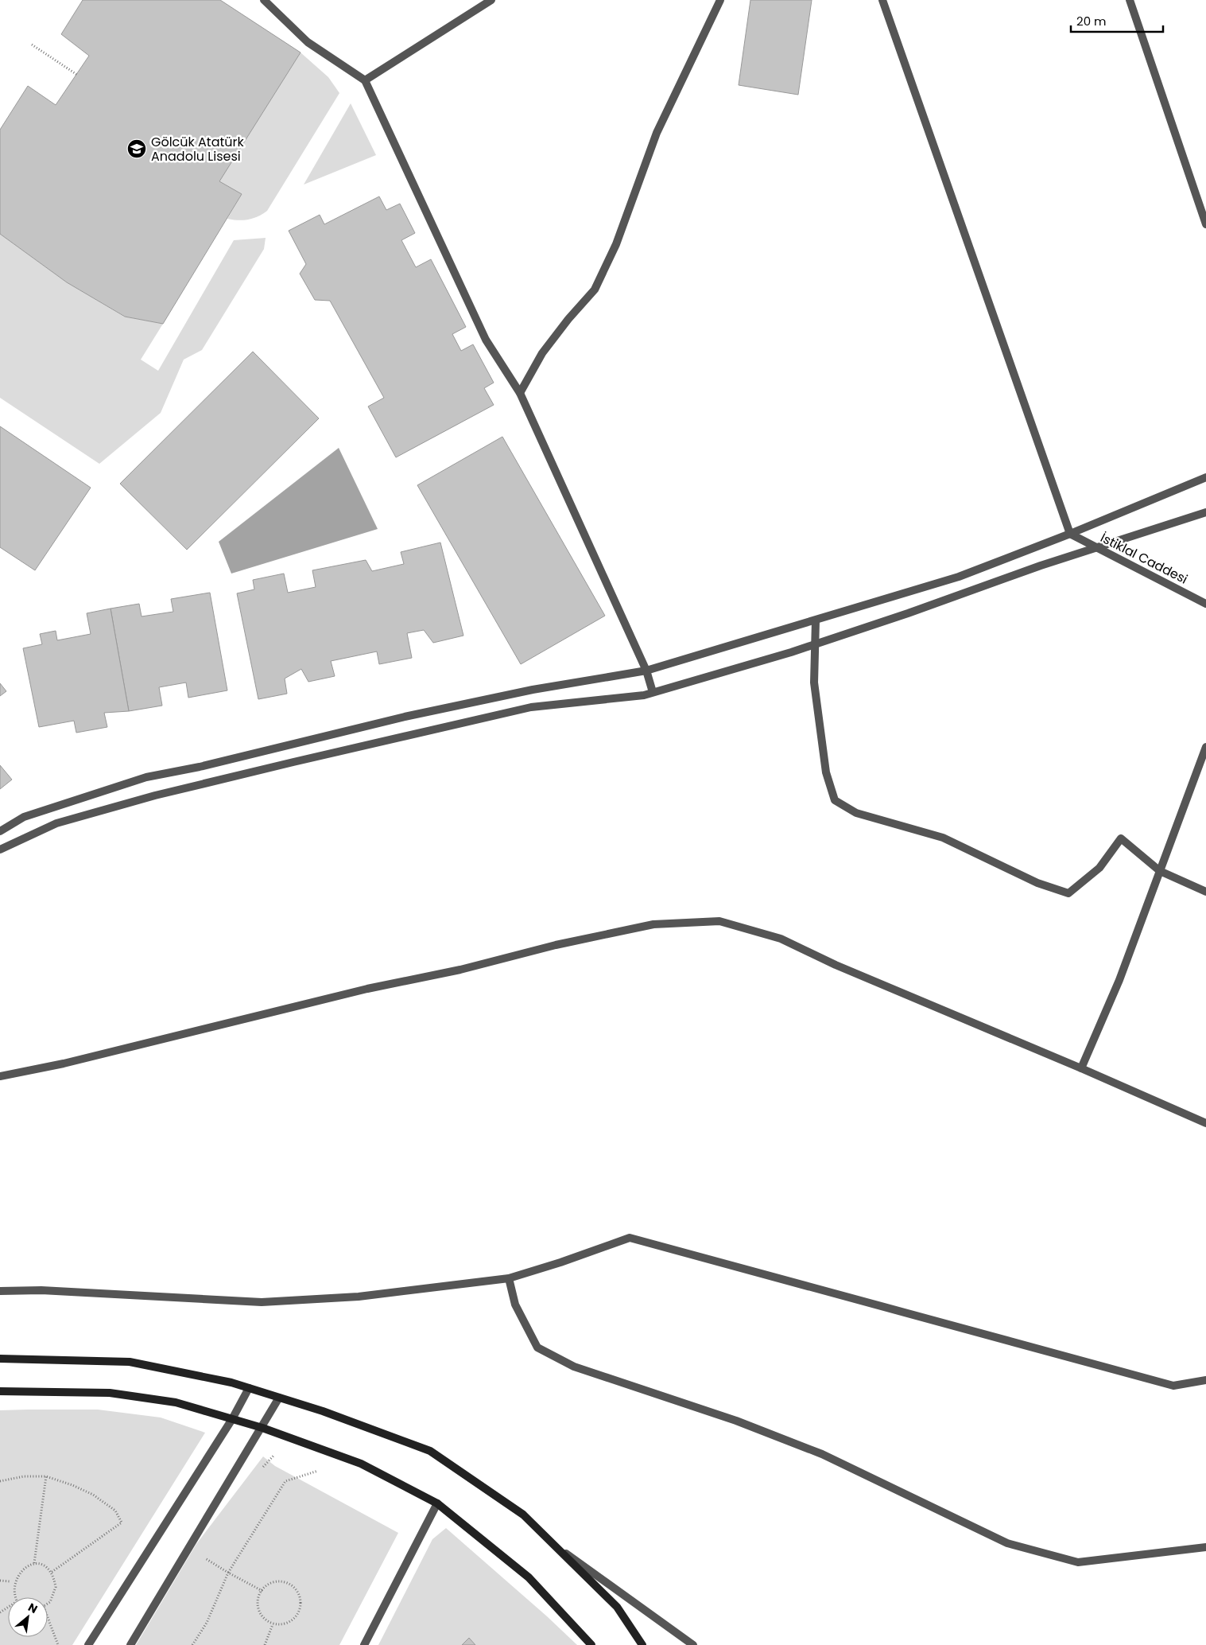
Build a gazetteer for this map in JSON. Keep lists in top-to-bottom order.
{
  "streets": {
    "street": ["İstiklal Caddesi"]
  },
  "places": {
    "school or university": ["Gölcük Atatürk Anadolu Lisesi"]
  },
  "scale_bar": "20 m",
  "north": "top right"
}
